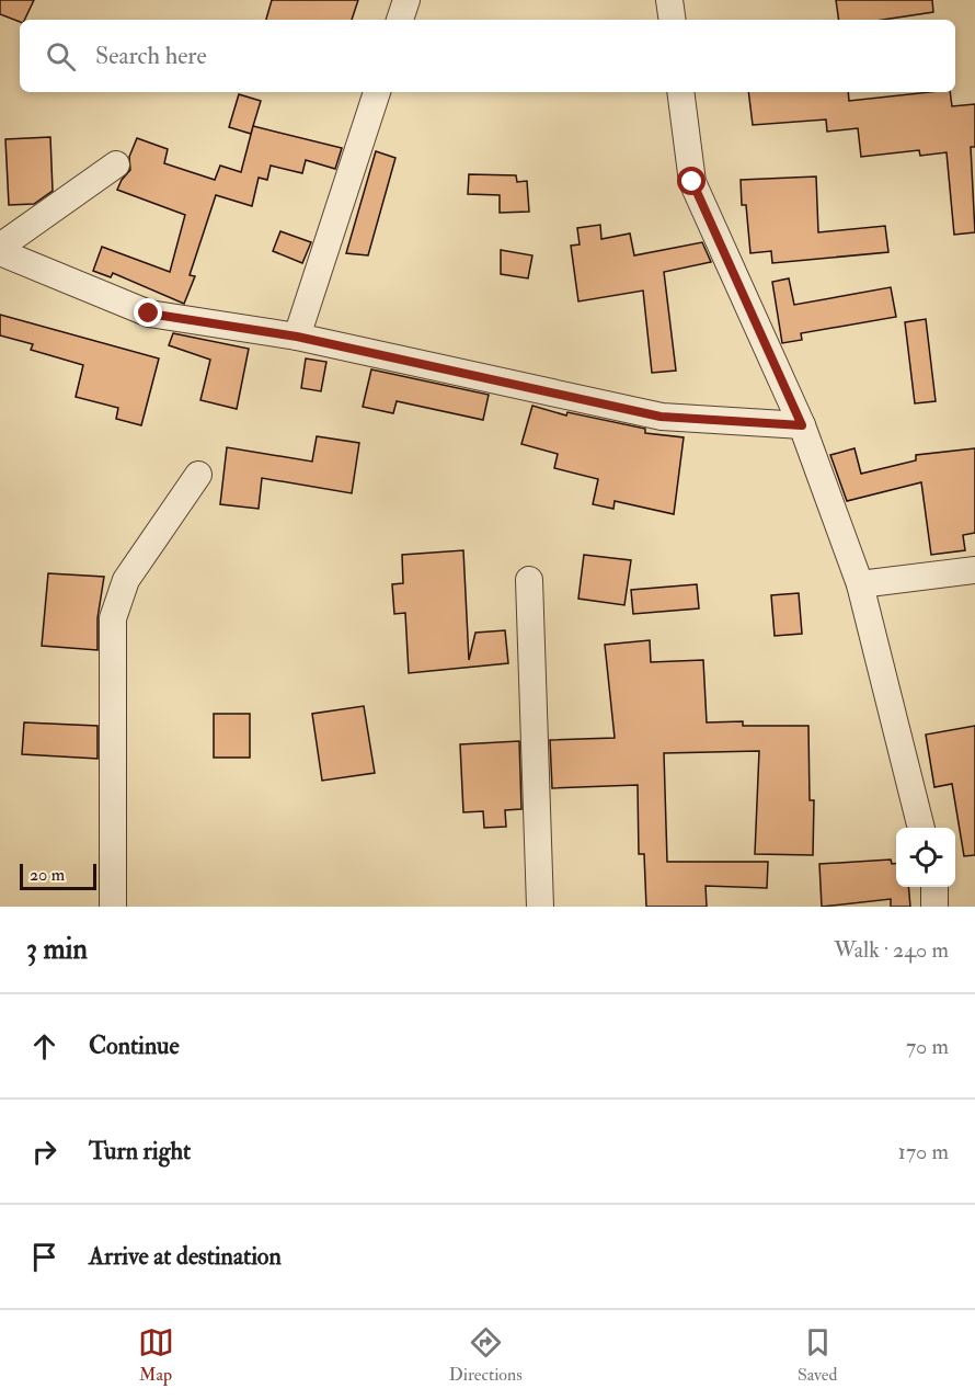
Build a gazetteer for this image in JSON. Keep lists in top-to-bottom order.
{
  "scale_bar": "20 m",
  "page": {
    "search": "Search here",
    "scale": "20 m",
    "heading": ["3 min", "Walk · 240 m"],
    "list": [
      ["Continue", "70 m"],
      ["Turn right", "170 m"],
      "Arrive at destination"
    ],
    "nav": ["Map", "Directions", "Saved"]
  }
}
